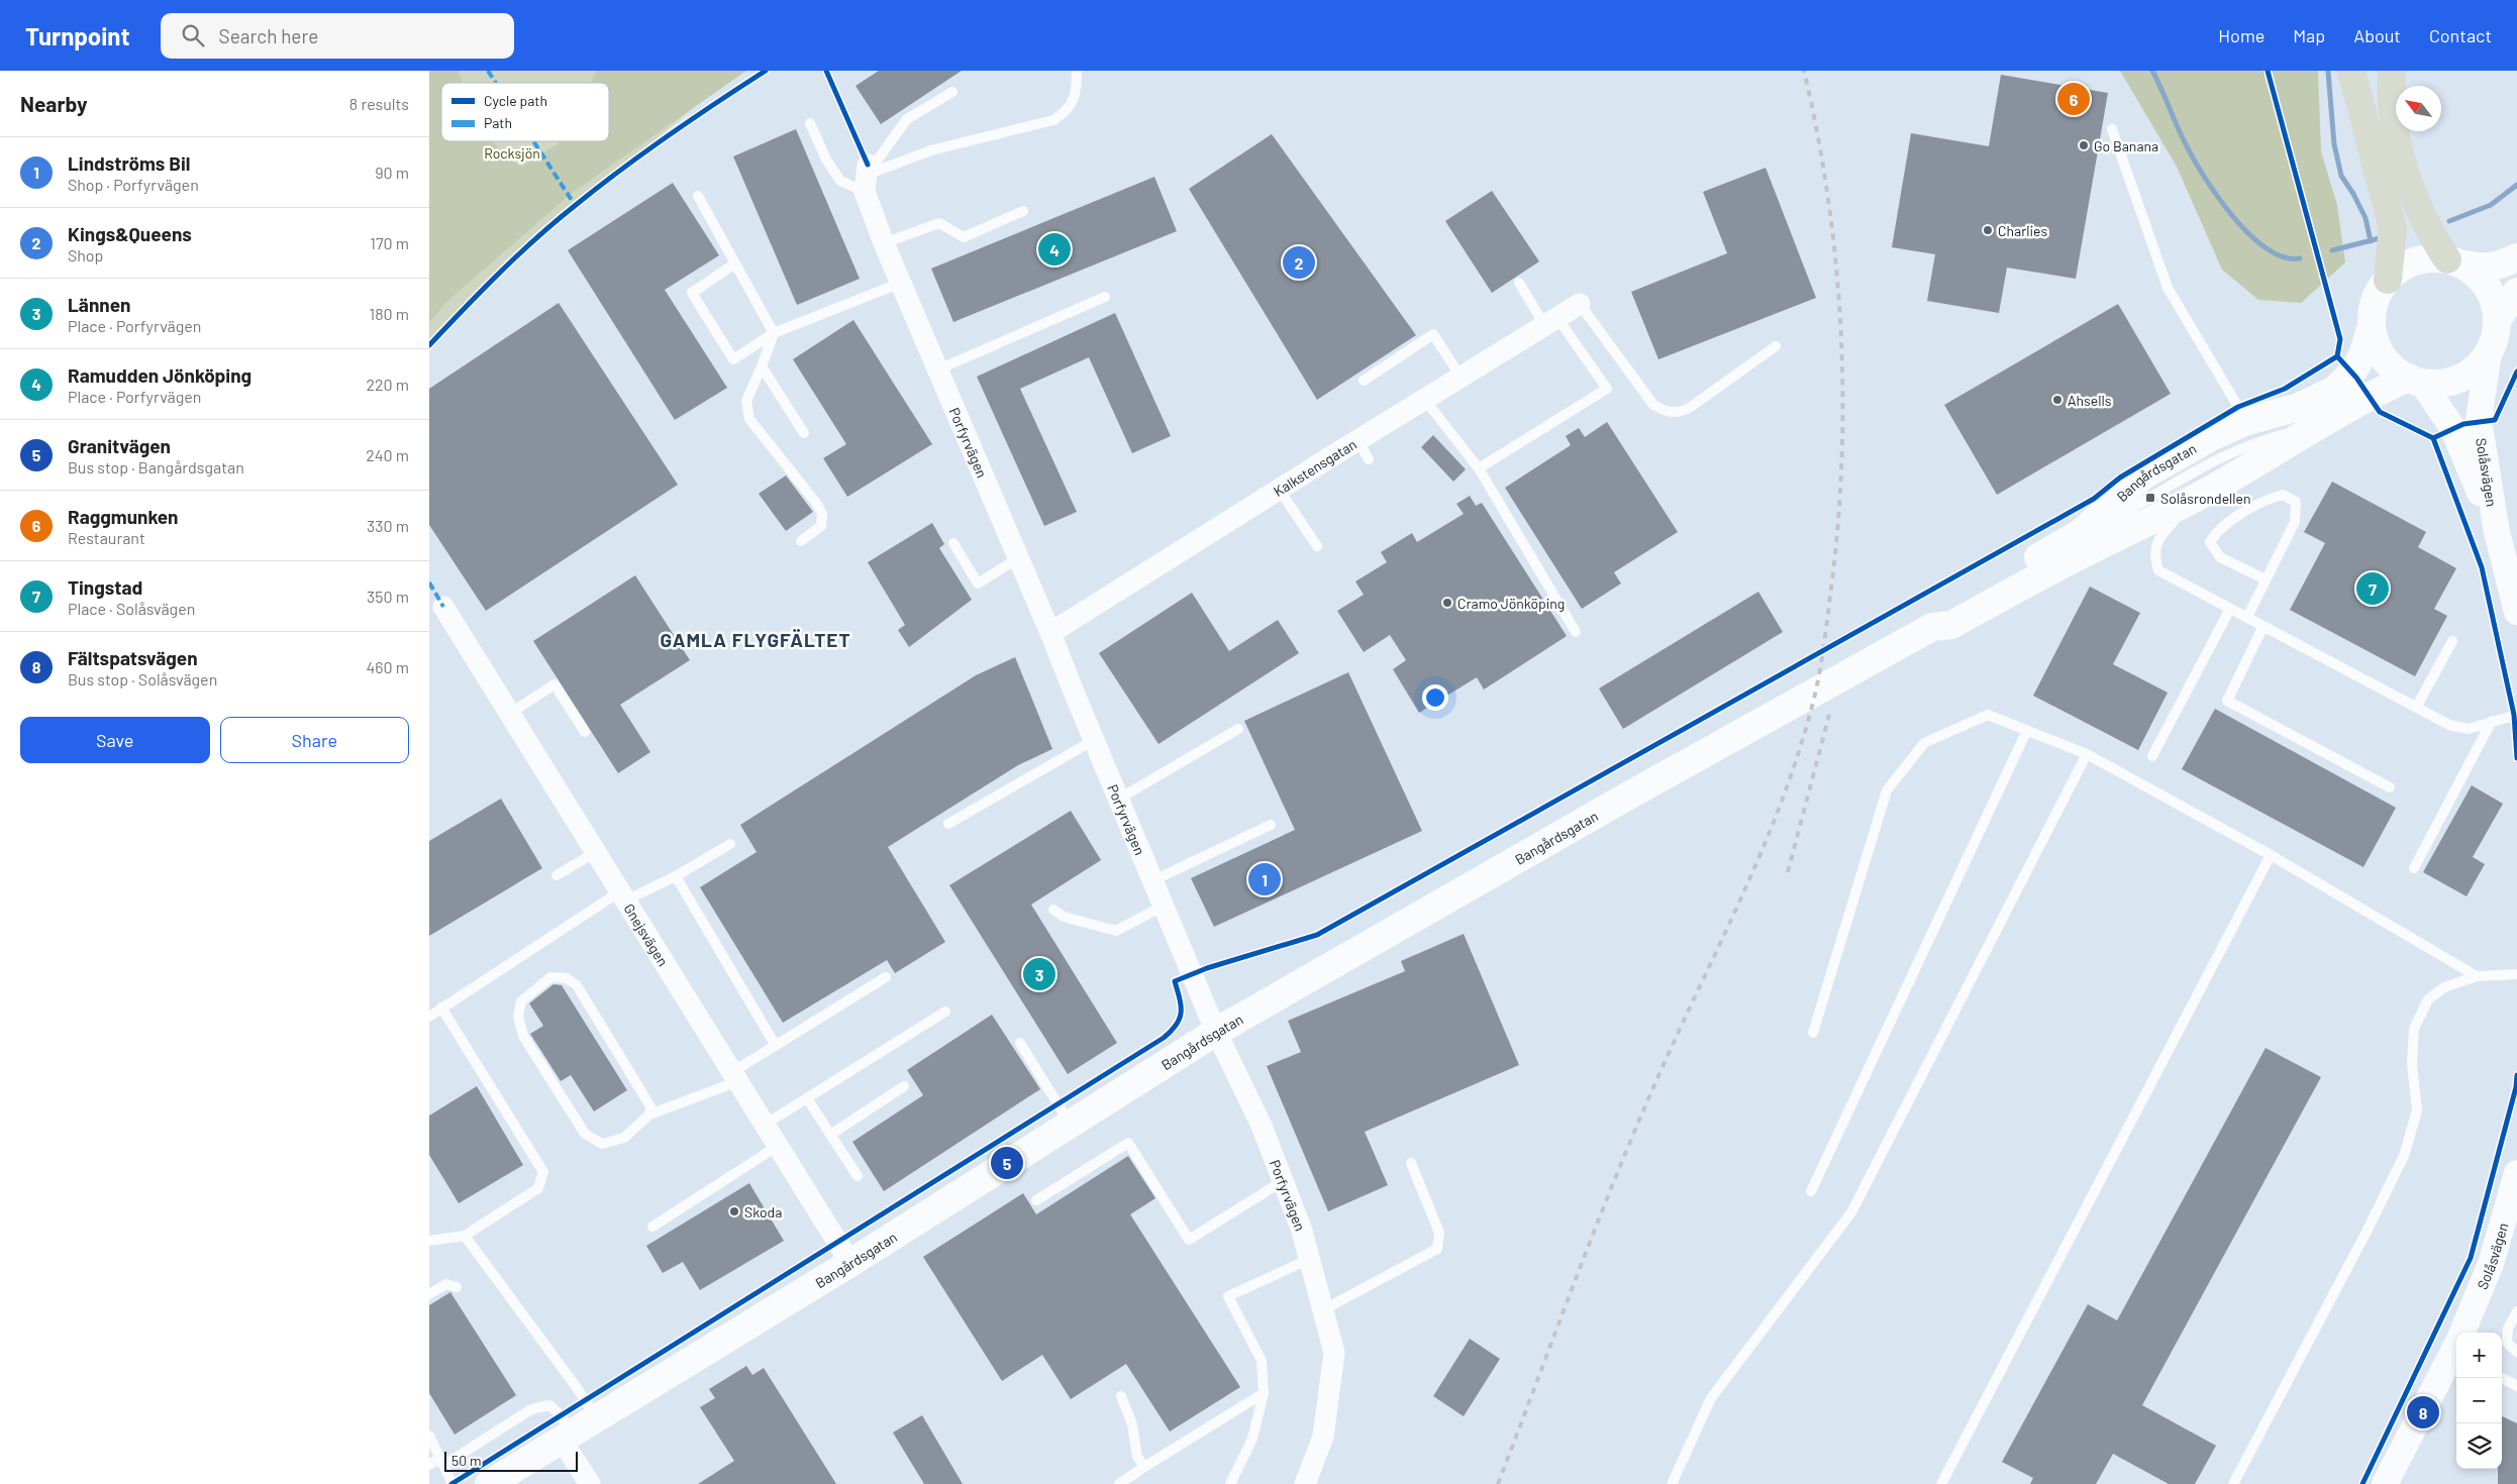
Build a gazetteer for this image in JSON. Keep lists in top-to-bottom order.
{
  "streets": {
    "main road": ["Bangårdsgatan"],
    "street": [
      "Porfyrvägen",
      "Kalkstensgatan",
      "Solåsvägen",
      "Gnejsvägen"
    ]
  },
  "crossings": [
    ["Porfyrvägen", "Kalkstensgatan"],
    ["Porfyrvägen", "Bangårdsgatan"],
    ["Solåsvägen", "Bangårdsgatan"],
    ["Bangårdsgatan", "Gnejsvägen"]
  ],
  "districts": ["GAMLA FLYGFÄLTET"],
  "parks": ["Rocksjön"],
  "places": {
    "other": [
      "Go Banana",
      "Charlies",
      "Ahsells",
      "Cramo Jönköping",
      "Skoda"
    ],
    "transit": ["Solåsrondellen"]
  },
  "legend": ["Cycle path", "Path"],
  "scale_bar": "50 m",
  "north": "top left",
  "page": {
    "header": "Turnpoint",
    "search": "Search here",
    "nav": [
      "Home",
      "Map",
      "About",
      "Contact"
    ],
    "heading": ["Nearby", "8 results"],
    "pins": [
      "6",
      "4",
      "2",
      "7",
      "1",
      "3",
      "5",
      "8"
    ],
    "list": [
      {
        "mark": "1",
        "name": "Lindströms Bil",
        "note": "Shop · Porfyrvägen",
        "value": "90 m"
      },
      {
        "mark": "2",
        "name": "Kings&Queens",
        "note": "Shop",
        "value": "170 m"
      },
      {
        "mark": "3",
        "name": "Lännen",
        "note": "Place · Porfyrvägen",
        "value": "180 m"
      },
      {
        "mark": "4",
        "name": "Ramudden Jönköping",
        "note": "Place · Porfyrvägen",
        "value": "220 m"
      },
      {
        "mark": "5",
        "name": "Granitvägen",
        "note": "Bus stop · Bangårdsgatan",
        "value": "240 m"
      },
      {
        "mark": "6",
        "name": "Raggmunken",
        "note": "Restaurant",
        "value": "330 m"
      },
      {
        "mark": "7",
        "name": "Tingstad",
        "note": "Place · Solåsvägen",
        "value": "350 m"
      },
      {
        "mark": "8",
        "name": "Fältspatsvägen",
        "note": "Bus stop · Solåsvägen",
        "value": "460 m"
      }
    ],
    "buttons": ["Save", "Share"],
    "map_buttons": ["+", "−"],
    "scale": "50 m"
  }
}
